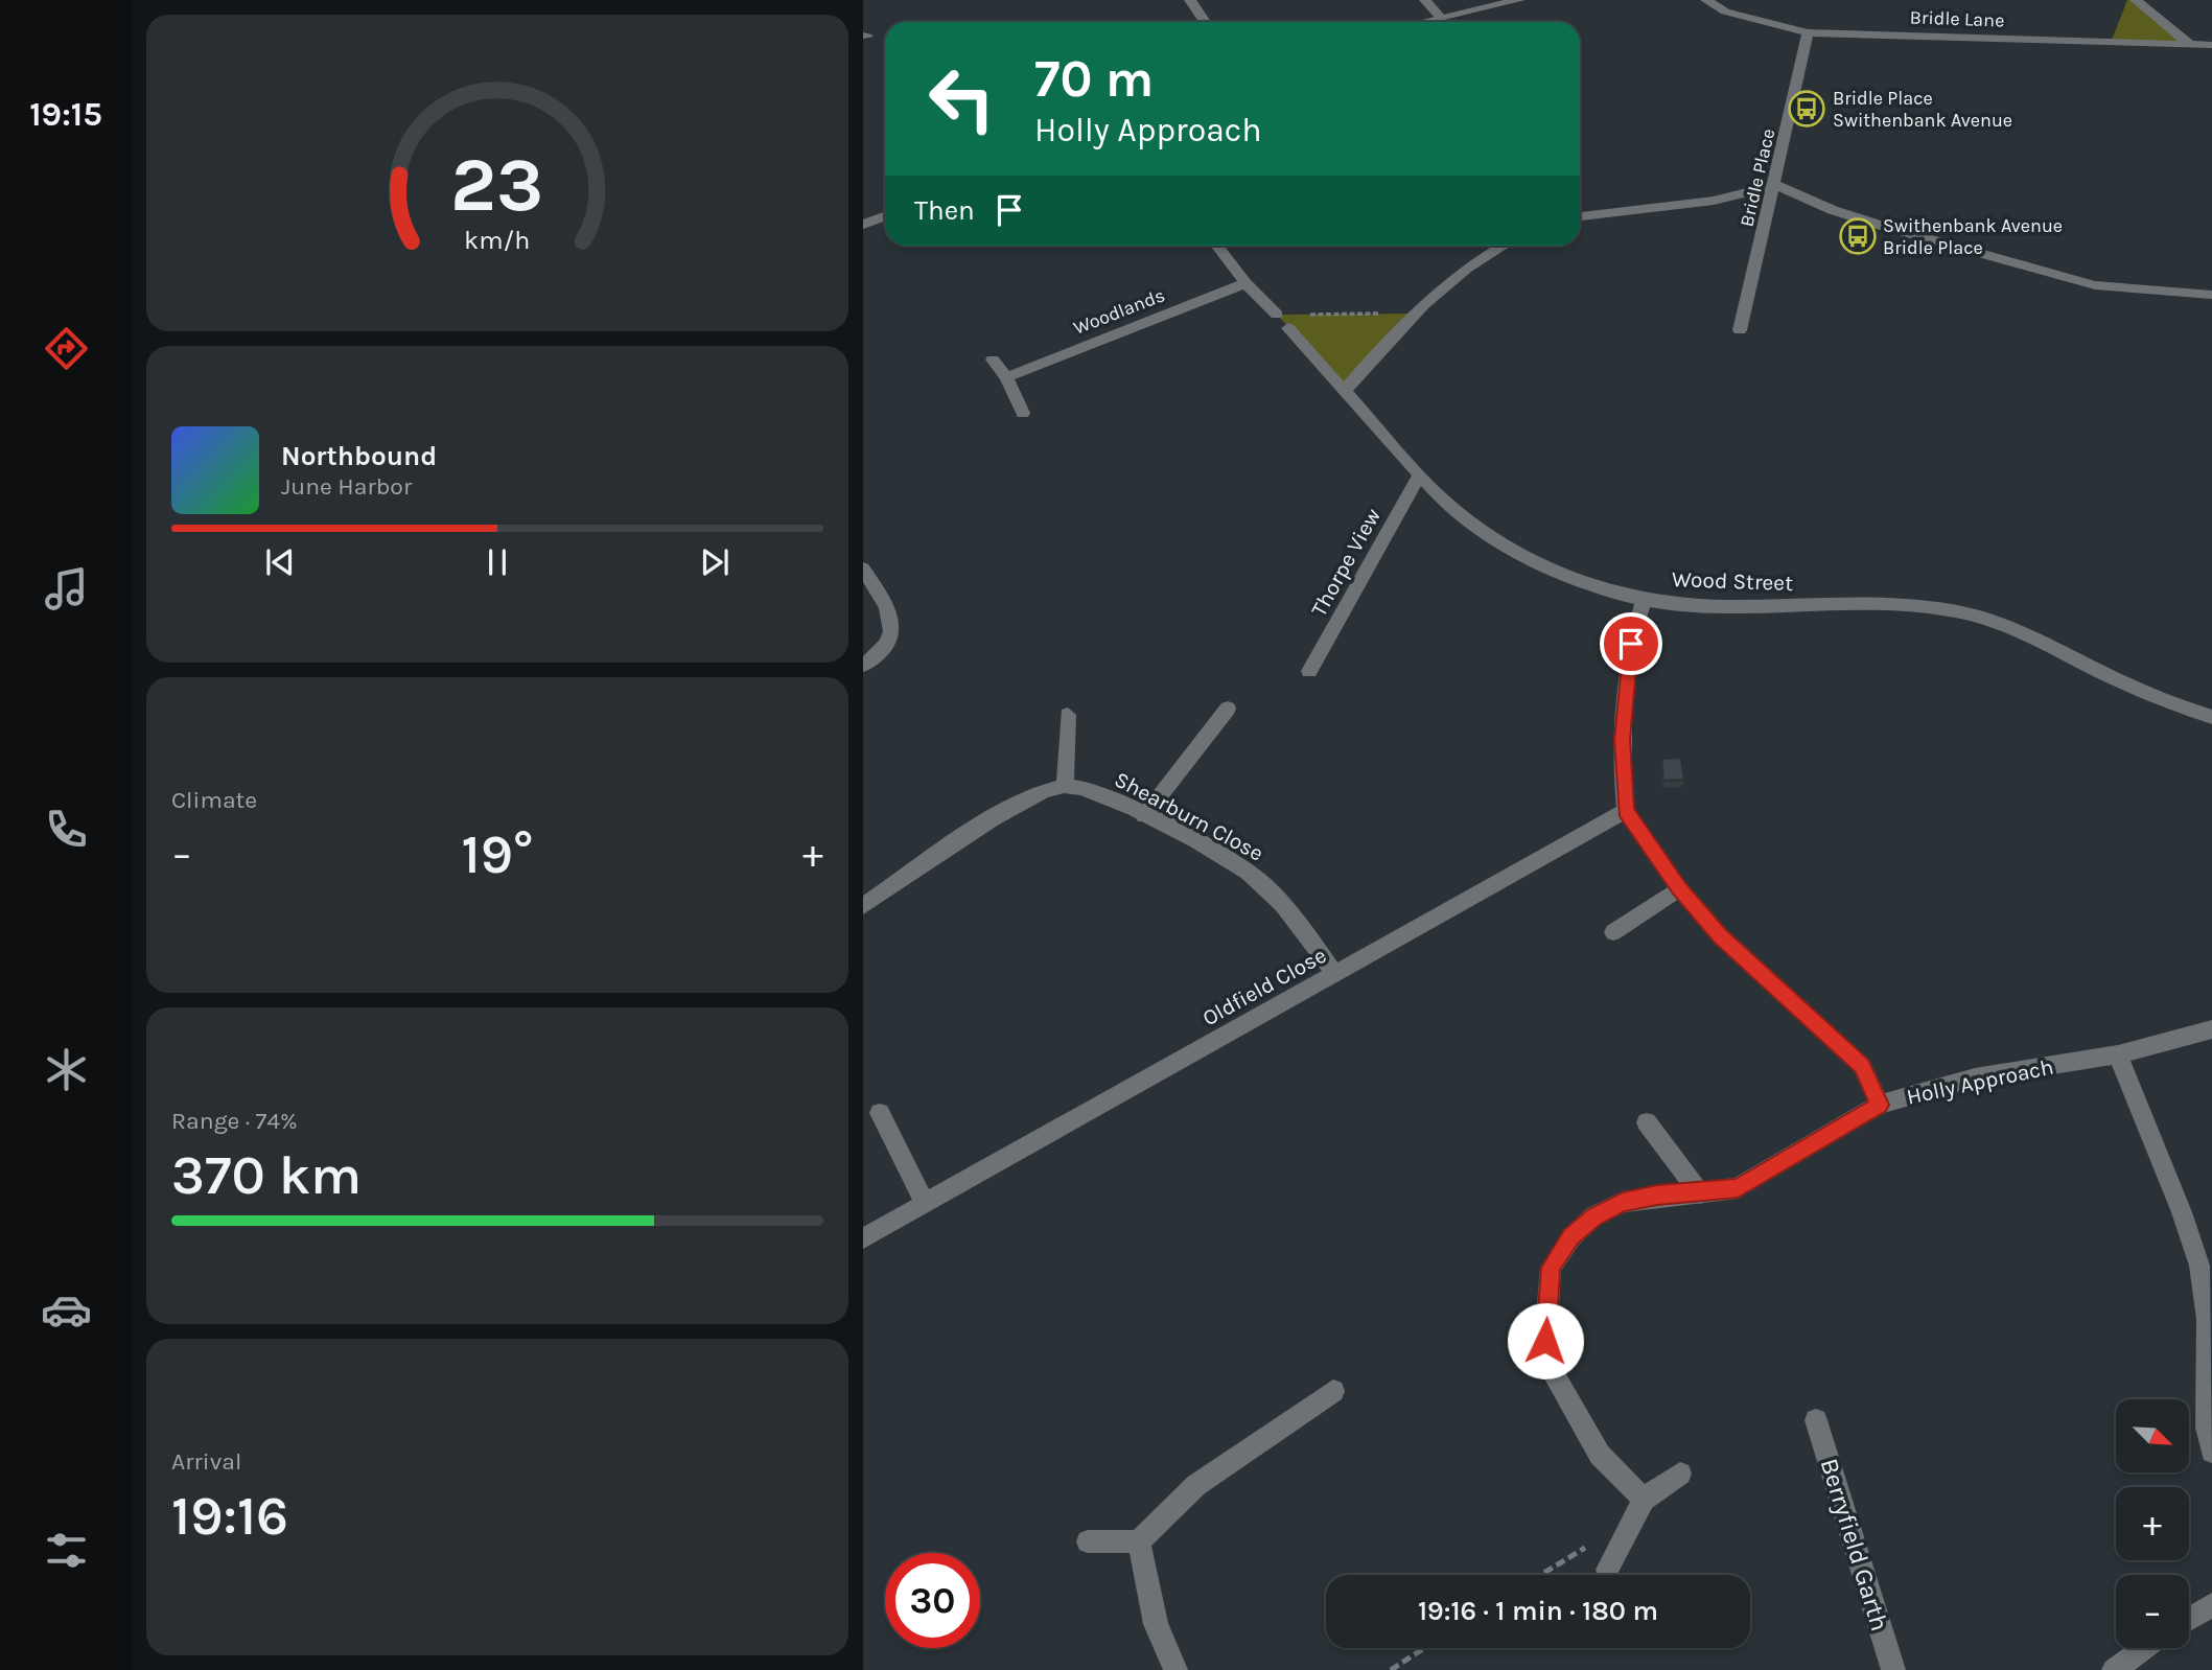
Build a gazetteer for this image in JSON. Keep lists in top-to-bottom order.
{
  "streets": {
    "street": [
      "Bridle Lane",
      "Bridle Place",
      "Woodlands",
      "Thorpe View",
      "Wood Street",
      "Shearburn Close",
      "Oldfield Close",
      "Holly Approach",
      "Berryfield Garth"
    ]
  },
  "crossings": [
    ["Bridle Lane", "Bridle Place"],
    ["Thorpe View", "Wood Street"],
    ["Wood Street", "Holly Approach"],
    ["Shearburn Close", "Oldfield Close"],
    ["Oldfield Close", "Holly Approach"]
  ],
  "places": {
    "bus stop": ["Bridle Place Swithenbank Avenue", "Swithenbank Avenue Bridle Place"]
  },
  "north": "bottom right",
  "page": {
    "tabs": "19:15",
    "turn": ["70 m", "Holly Approach"],
    "then": "Then",
    "song": ["Northbound", "June Harbor"],
    "tile": [
      "Climate",
      ["Range · 74%", "370 km"],
      ["Arrival", "19:16"]
    ],
    "heat": ["−", "19°", "+"],
    "map_buttons": ["+", "−"],
    "limit": "30",
    "trip": "19:16 · 1 min · 180 m",
    "gauge": ["23", "km/h"]
  }
}
